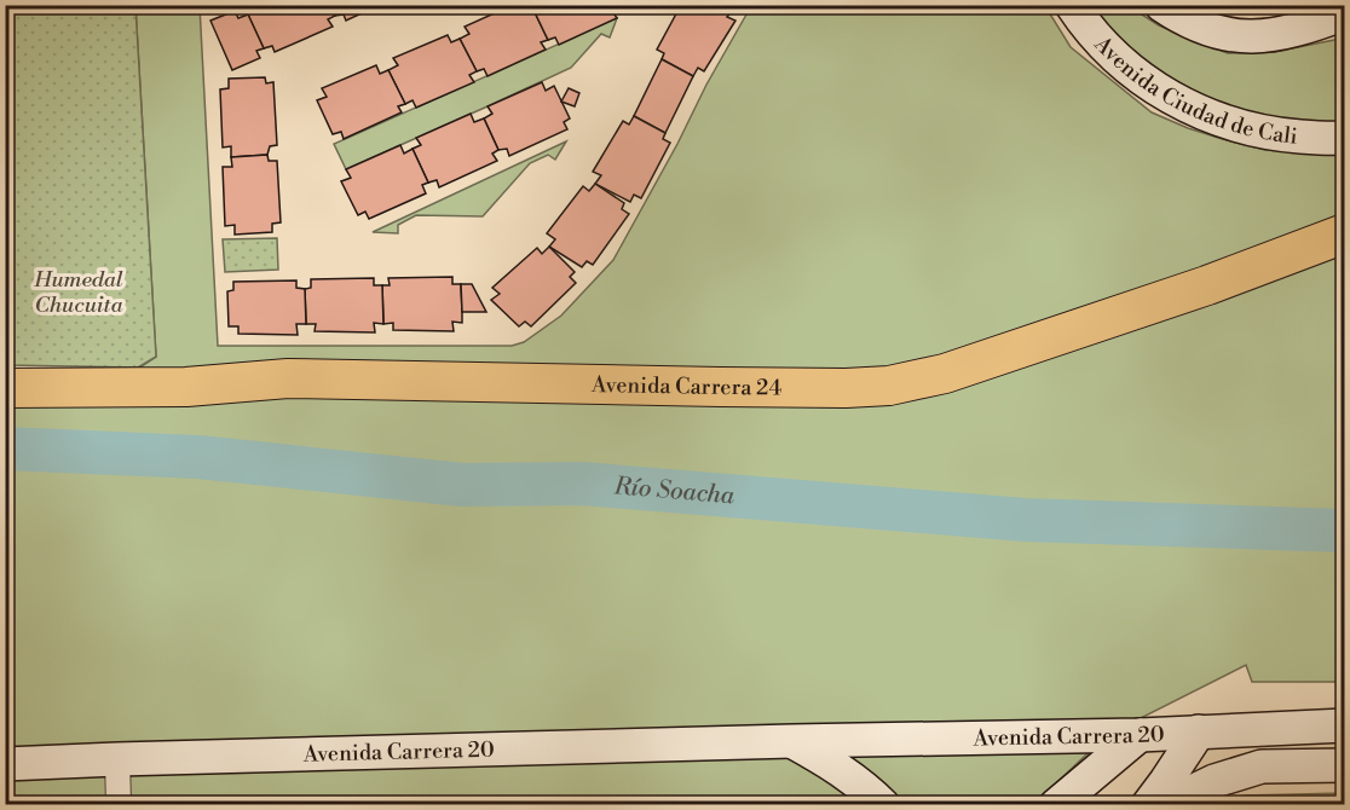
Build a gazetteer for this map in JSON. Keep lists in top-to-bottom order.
{
  "streets": {
    "main road": ["Avenida Carrera 24"],
    "street": ["Avenida Ciudad de Cali", "Avenida Carrera 20"]
  },
  "water": ["Río Soacha"],
  "parks": ["Humedal Chucuita"]
}
